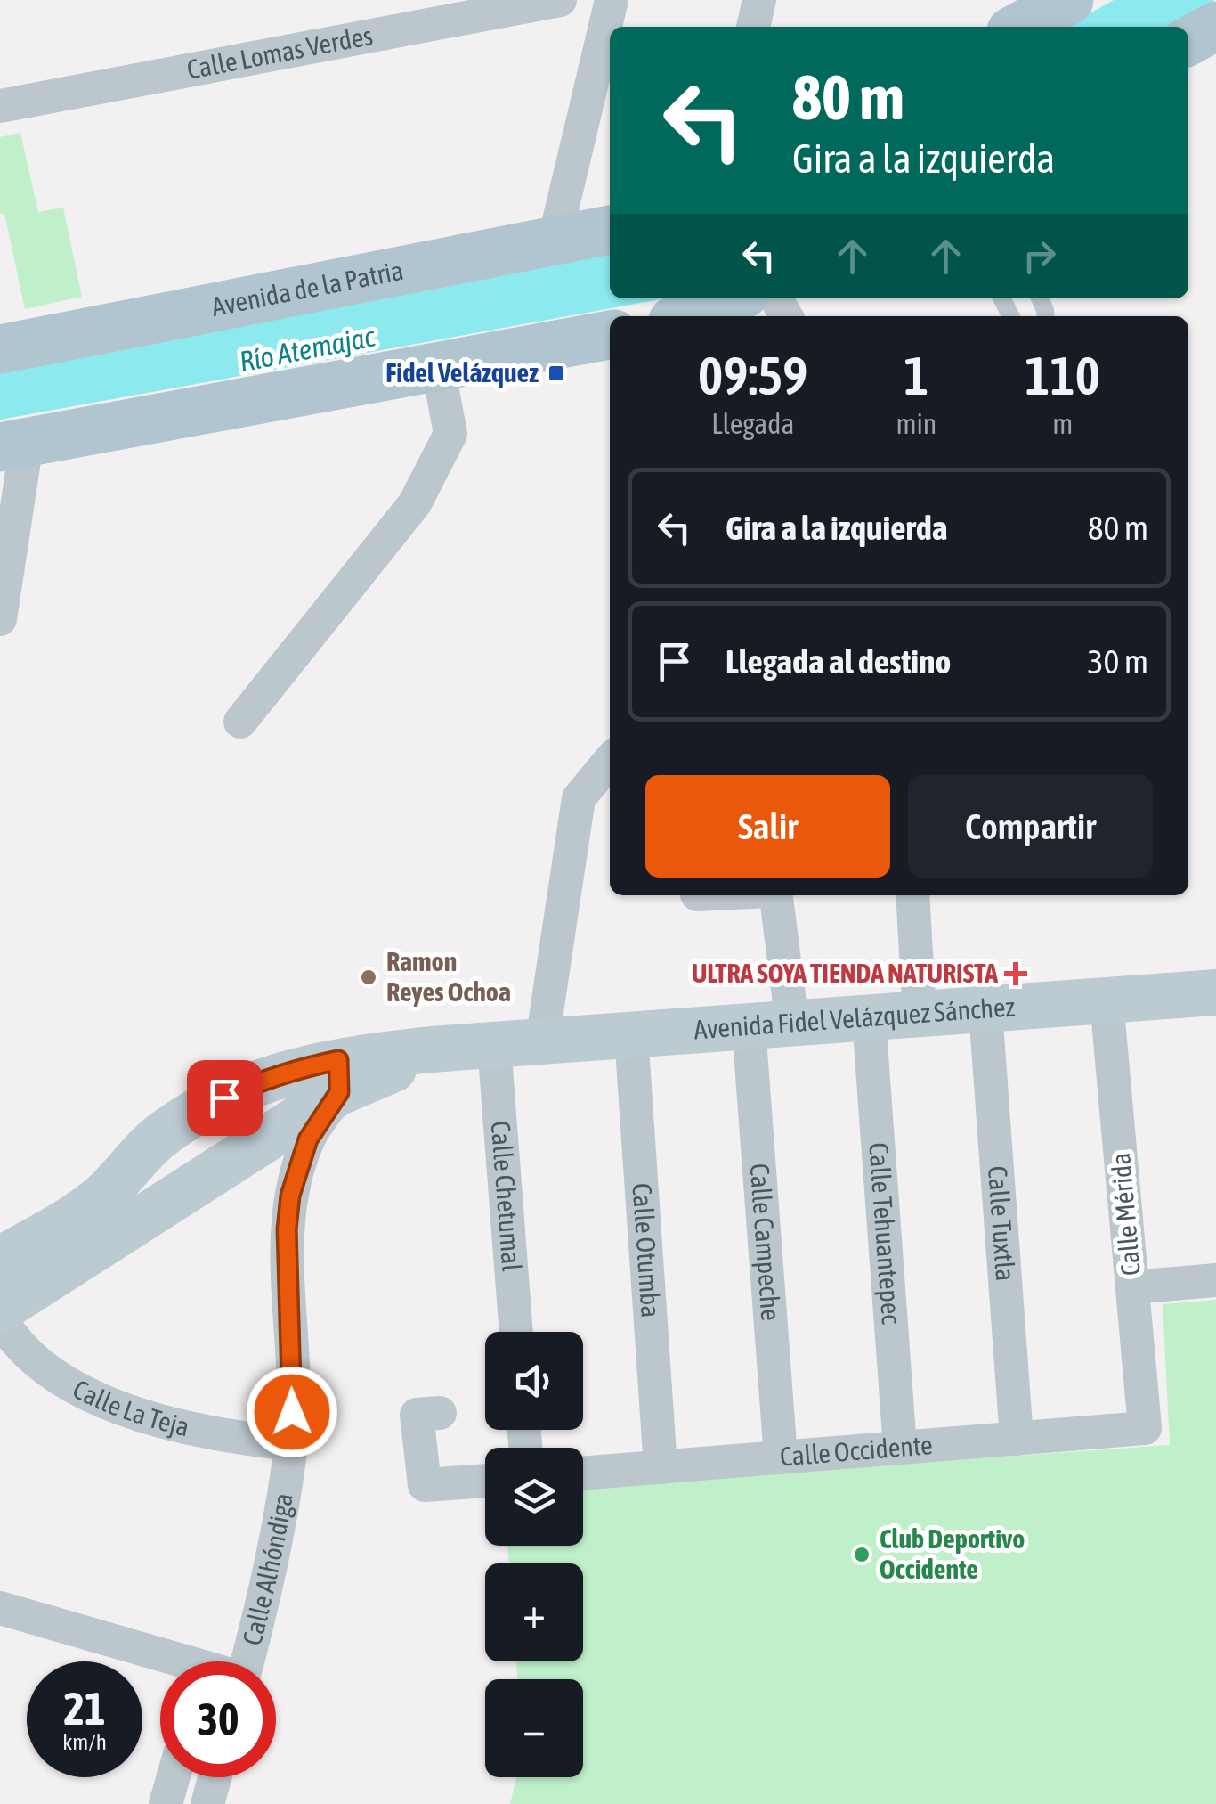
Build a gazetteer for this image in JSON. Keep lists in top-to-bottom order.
{
  "streets": {
    "main road": ["Avenida de la Patria", "Avenida Fidel Velázquez Sánchez"],
    "street": [
      "Calle Lomas Verdes",
      "Calle Chetumal",
      "Calle Mérida",
      "Calle Tuxtla",
      "Calle Tehuantepec",
      "Calle Campeche",
      "Calle Otumba",
      "Calle La Teja",
      "Calle Occidente",
      "Calle Alhóndiga"
    ]
  },
  "crossings": [
    ["Avenida Fidel Velázquez Sánchez", "Calle Chetumal"],
    ["Avenida Fidel Velázquez Sánchez", "Calle Mérida"],
    ["Avenida Fidel Velázquez Sánchez", "Calle Tuxtla"],
    ["Avenida Fidel Velázquez Sánchez", "Calle Tehuantepec"],
    ["Avenida Fidel Velázquez Sánchez", "Calle Campeche"],
    ["Avenida Fidel Velázquez Sánchez", "Calle Otumba"],
    ["Avenida Fidel Velázquez Sánchez", "Calle Alhóndiga"],
    ["Calle Mérida", "Calle Occidente"],
    ["Calle Tuxtla", "Calle Occidente"],
    ["Calle Tehuantepec", "Calle Occidente"],
    ["Calle Campeche", "Calle Occidente"],
    ["Calle Otumba", "Calle Occidente"],
    ["Calle La Teja", "Calle Alhóndiga"]
  ],
  "water": ["Río Atemajac"],
  "places": {
    "transit": ["Fidel Velázquez"],
    "health": ["ULTRA SOYA TIENDA NATURISTA"],
    "other": ["Ramon Reyes Ochoa", "Club Deportivo Occidente"]
  },
  "page": {
    "turn": ["80 m", "Gira a la izquierda"],
    "eta": [
      "09:59",
      "Llegada",
      "1",
      "min",
      "110",
      "m"
    ],
    "list": [
      {
        "name": "Gira a la izquierda",
        "value": "80 m"
      },
      {
        "name": "Llegada al destino",
        "value": "30 m"
      }
    ],
    "buttons": ["Salir", "Compartir"],
    "map_buttons": ["+", "−"],
    "speed": "21 km/h",
    "limit": "30"
  }
}
